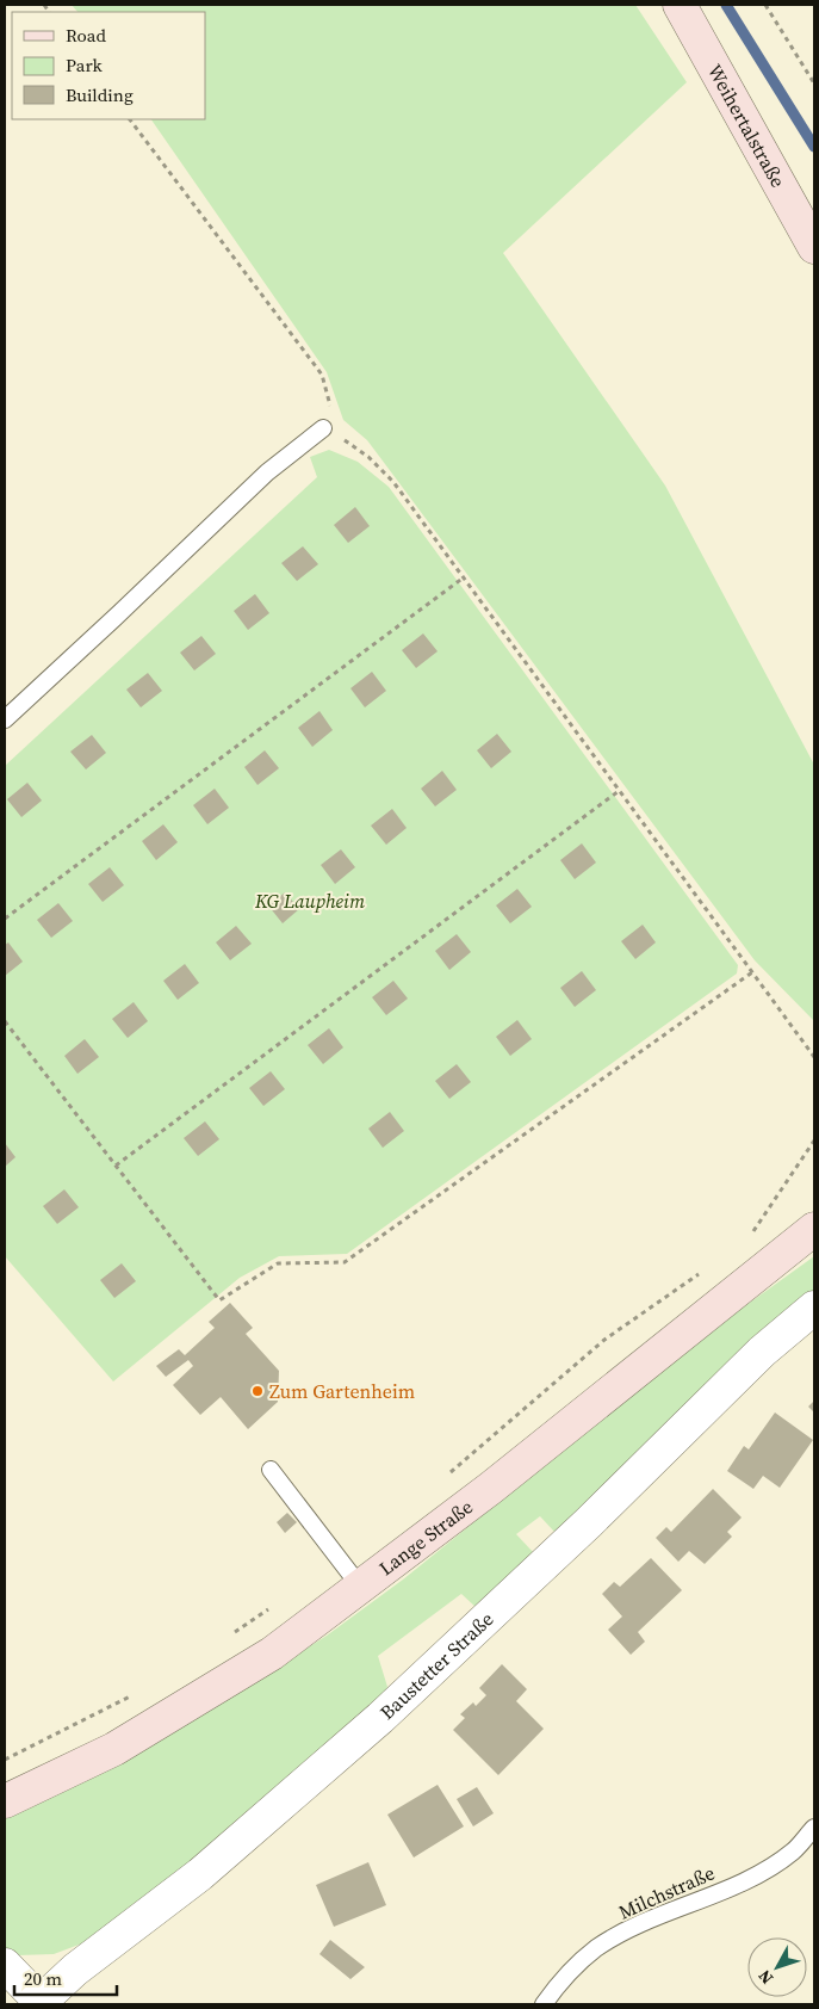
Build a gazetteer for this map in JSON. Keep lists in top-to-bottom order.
{
  "streets": {
    "street": ["Weihertalstraße", "Lange Straße", "Baustetter Straße"],
    "lane": ["Milchstraße"]
  },
  "parks": ["KG Laupheim"],
  "places": ["Zum Gartenheim"],
  "legend": ["Road", "Park", "Building"],
  "scale_bar": "20 m",
  "north": "bottom left"
}
